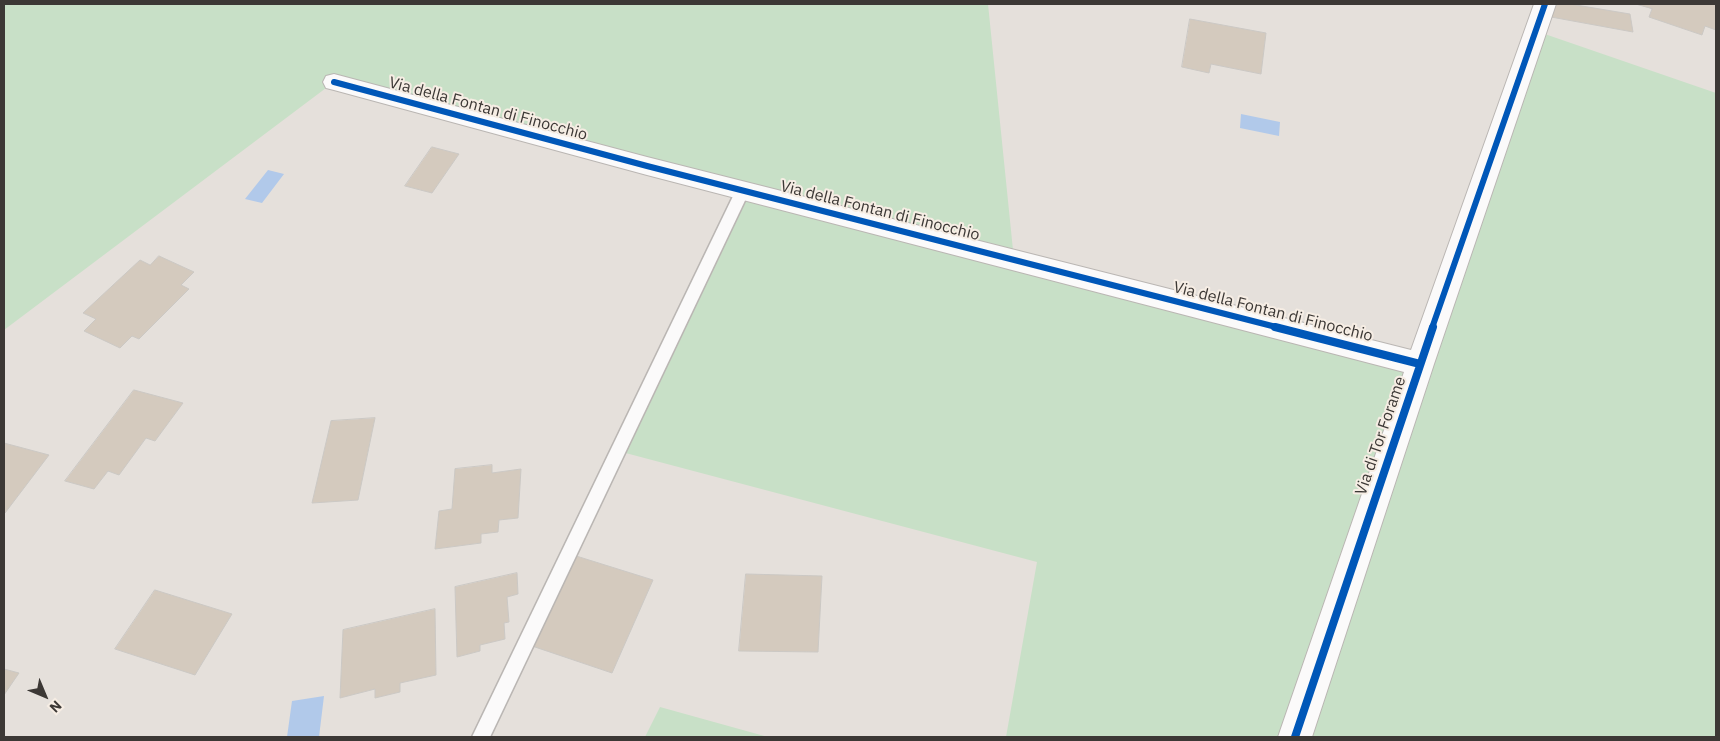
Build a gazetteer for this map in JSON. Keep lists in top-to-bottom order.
{
  "streets": {
    "street": ["Via della Fontan di Finocchio", "Via di Tor Forame"]
  },
  "crossings": [
    ["Via della Fontan di Finocchio", "Via di Tor Forame"]
  ],
  "north": "bottom right"
}
